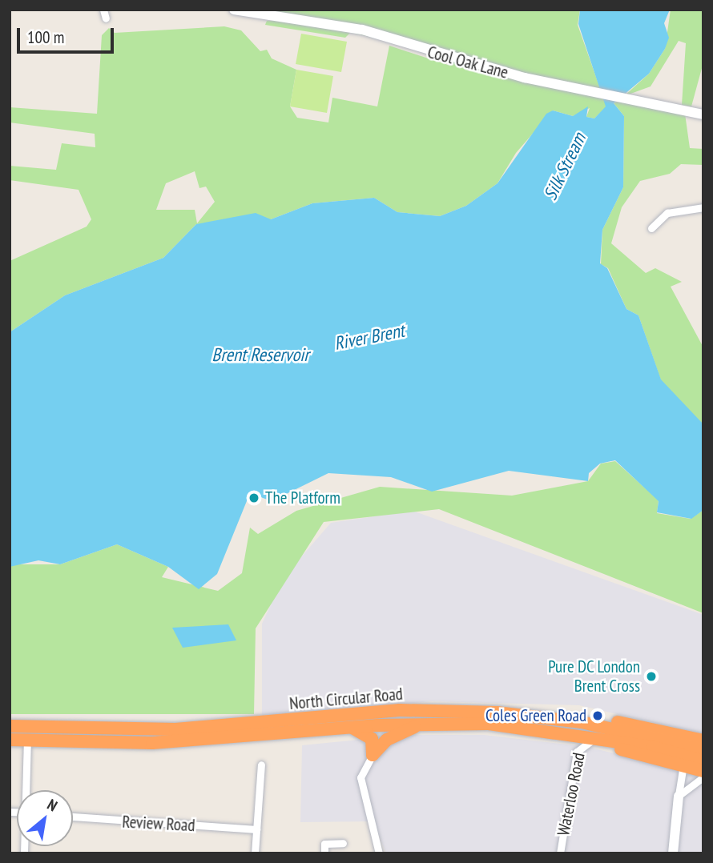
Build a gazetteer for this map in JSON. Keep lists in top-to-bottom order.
{
  "streets": {
    "highway": ["North Circular Road"],
    "street": ["Cool Oak Lane", "Waterloo Road", "Review Road"]
  },
  "water": ["Silk Stream", "River Brent", "Brent Reservoir"],
  "places": ["The Platform", "Pure DC London Brent Cross", "Coles Green Road"],
  "scale_bar": "100 m",
  "north": "top right"
}
